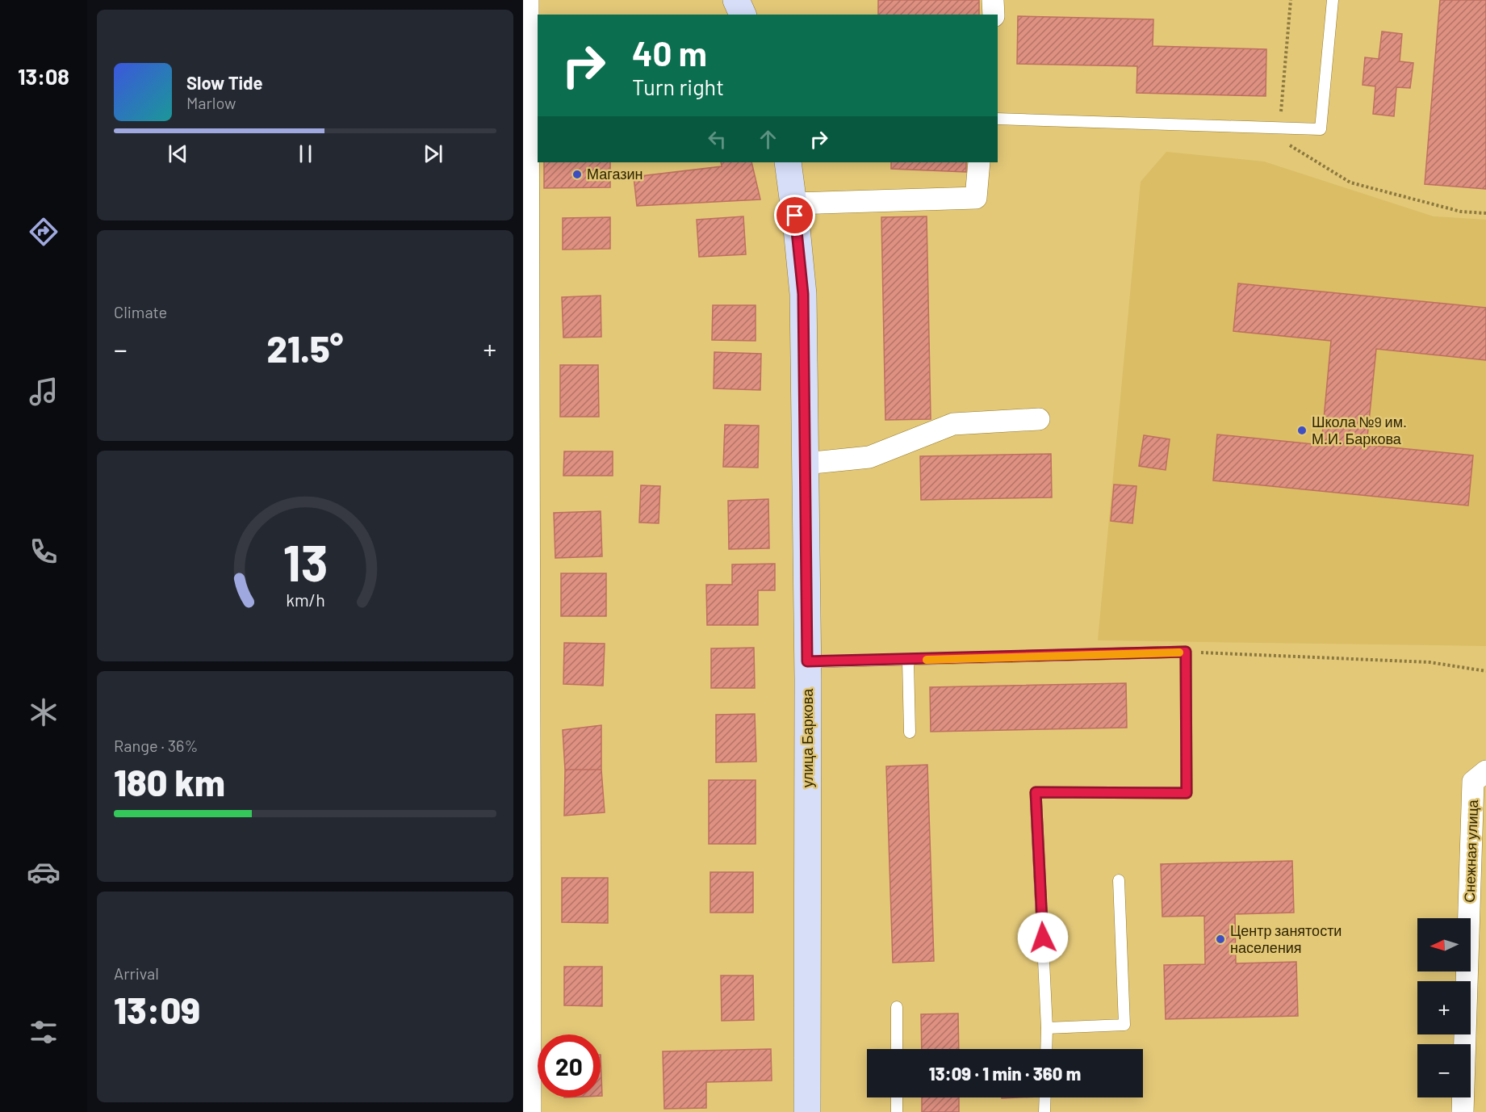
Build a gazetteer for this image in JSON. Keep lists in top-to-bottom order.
{
  "streets": {
    "main road": ["улица Баркова"],
    "street": ["Снежная улица"]
  },
  "places": ["Магазин", "Школа №9 им. М.И. Баркова", "Центр занятости населения"],
  "north": "left",
  "page": {
    "tabs": "13:08",
    "turn": ["40 m", "Turn right"],
    "song": ["Slow Tide", "Marlow"],
    "tile": [
      "Climate",
      ["Range · 36%", "180 km"],
      ["Arrival", "13:09"]
    ],
    "heat": ["−", "21.5°", "+"],
    "map_buttons": ["+", "−"],
    "limit": "20",
    "trip": "13:09 · 1 min · 360 m",
    "gauge": ["13", "km/h"]
  }
}
